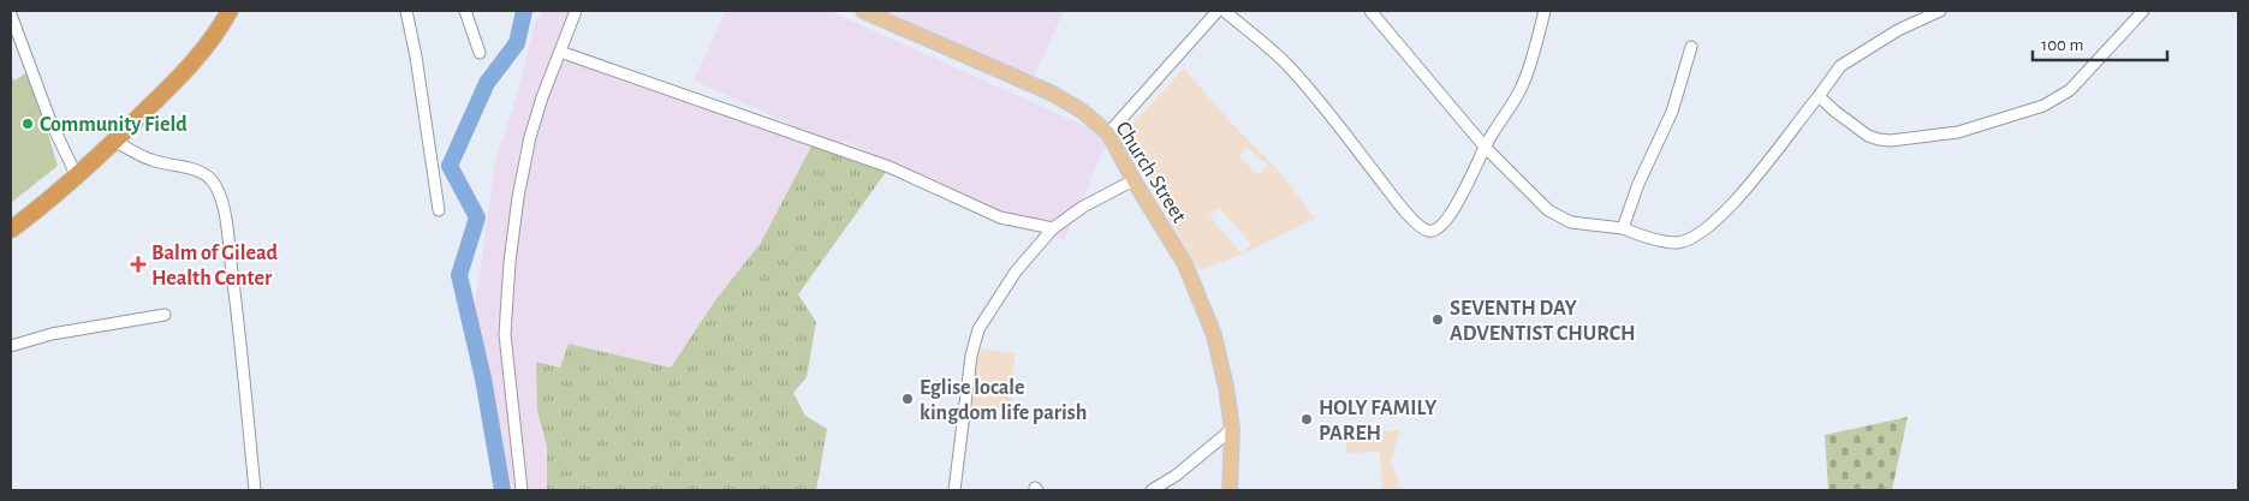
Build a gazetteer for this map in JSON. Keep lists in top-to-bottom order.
{
  "streets": {
    "main road": ["Church Street"]
  },
  "places": {
    "other": [
      "Community Field",
      "SEVENTH DAY ADVENTIST CHURCH",
      "Eglise locale kingdom life parish",
      "HOLY FAMILY PAREH"
    ],
    "health": ["Balm of Gilead Health Center"]
  },
  "scale_bar": "100 m"
}
